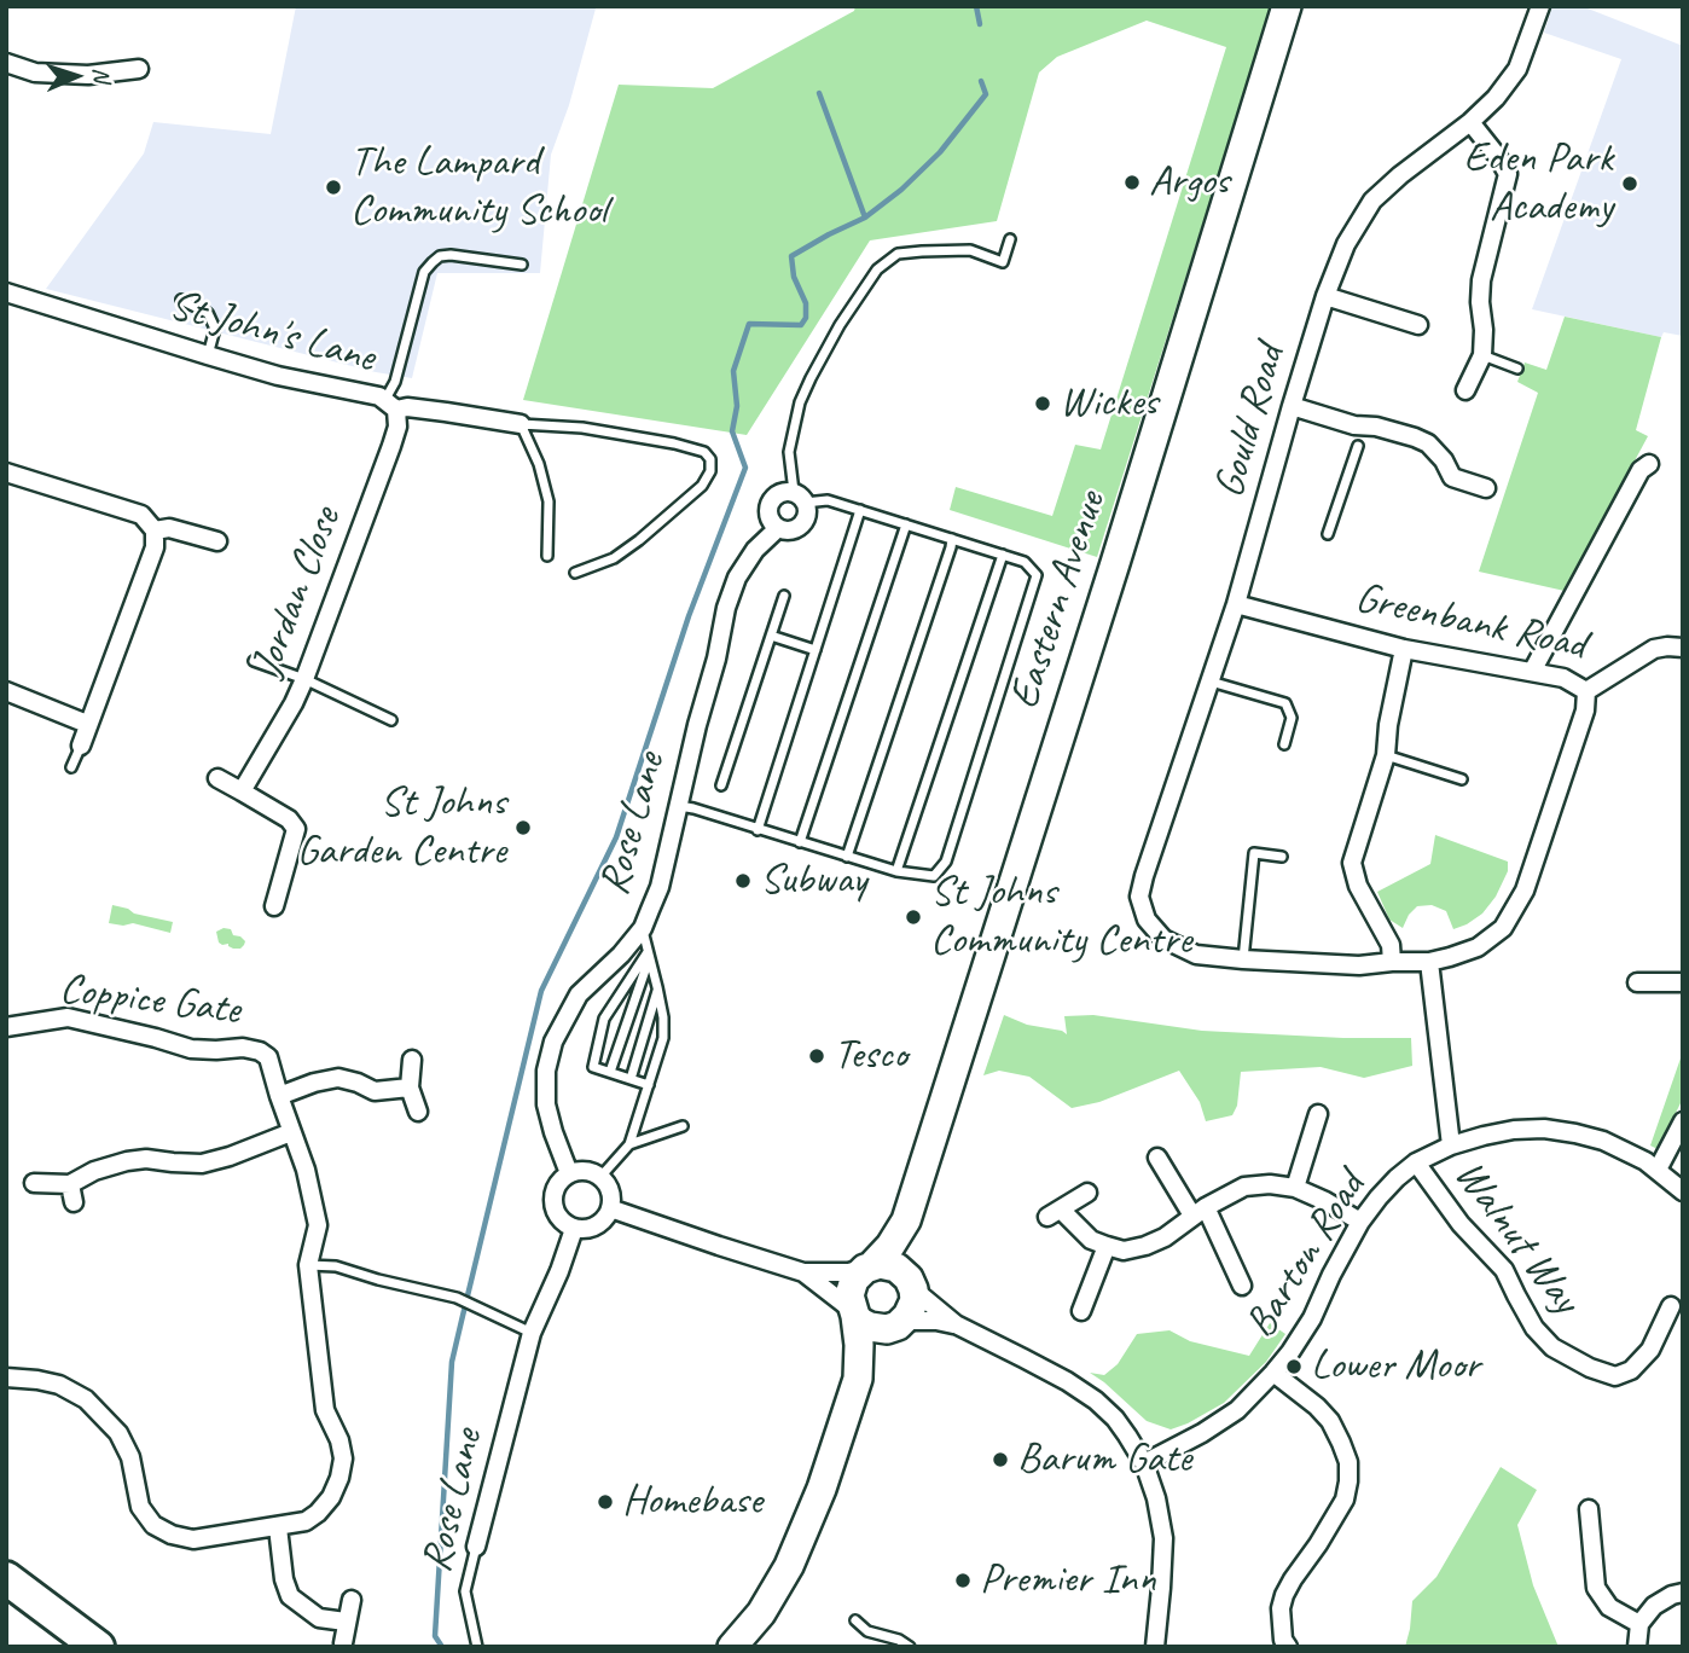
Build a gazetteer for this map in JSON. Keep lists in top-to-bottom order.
{
  "streets": {
    "main road": ["Eastern Avenue"],
    "street": [
      "St John's Lane",
      "Gould Road",
      "Jordan Close",
      "Greenbank Road",
      "Rose Lane",
      "Coppice Gate",
      "Walnut Way",
      "Barton Road"
    ]
  },
  "crossings": [
    ["St John's Lane", "Jordan Close"],
    ["Gould Road", "Greenbank Road"],
    ["Walnut Way", "Barton Road"]
  ],
  "places": [
    "Argos",
    "Eden Park Academy",
    "The Lampard Community School",
    "Wickes",
    "St Johns Garden Centre",
    "Subway",
    "St Johns Community Centre",
    "Tesco",
    "Lower Moor",
    "Barum Gate",
    "Homebase",
    "Premier Inn"
  ],
  "north": "right"
}
